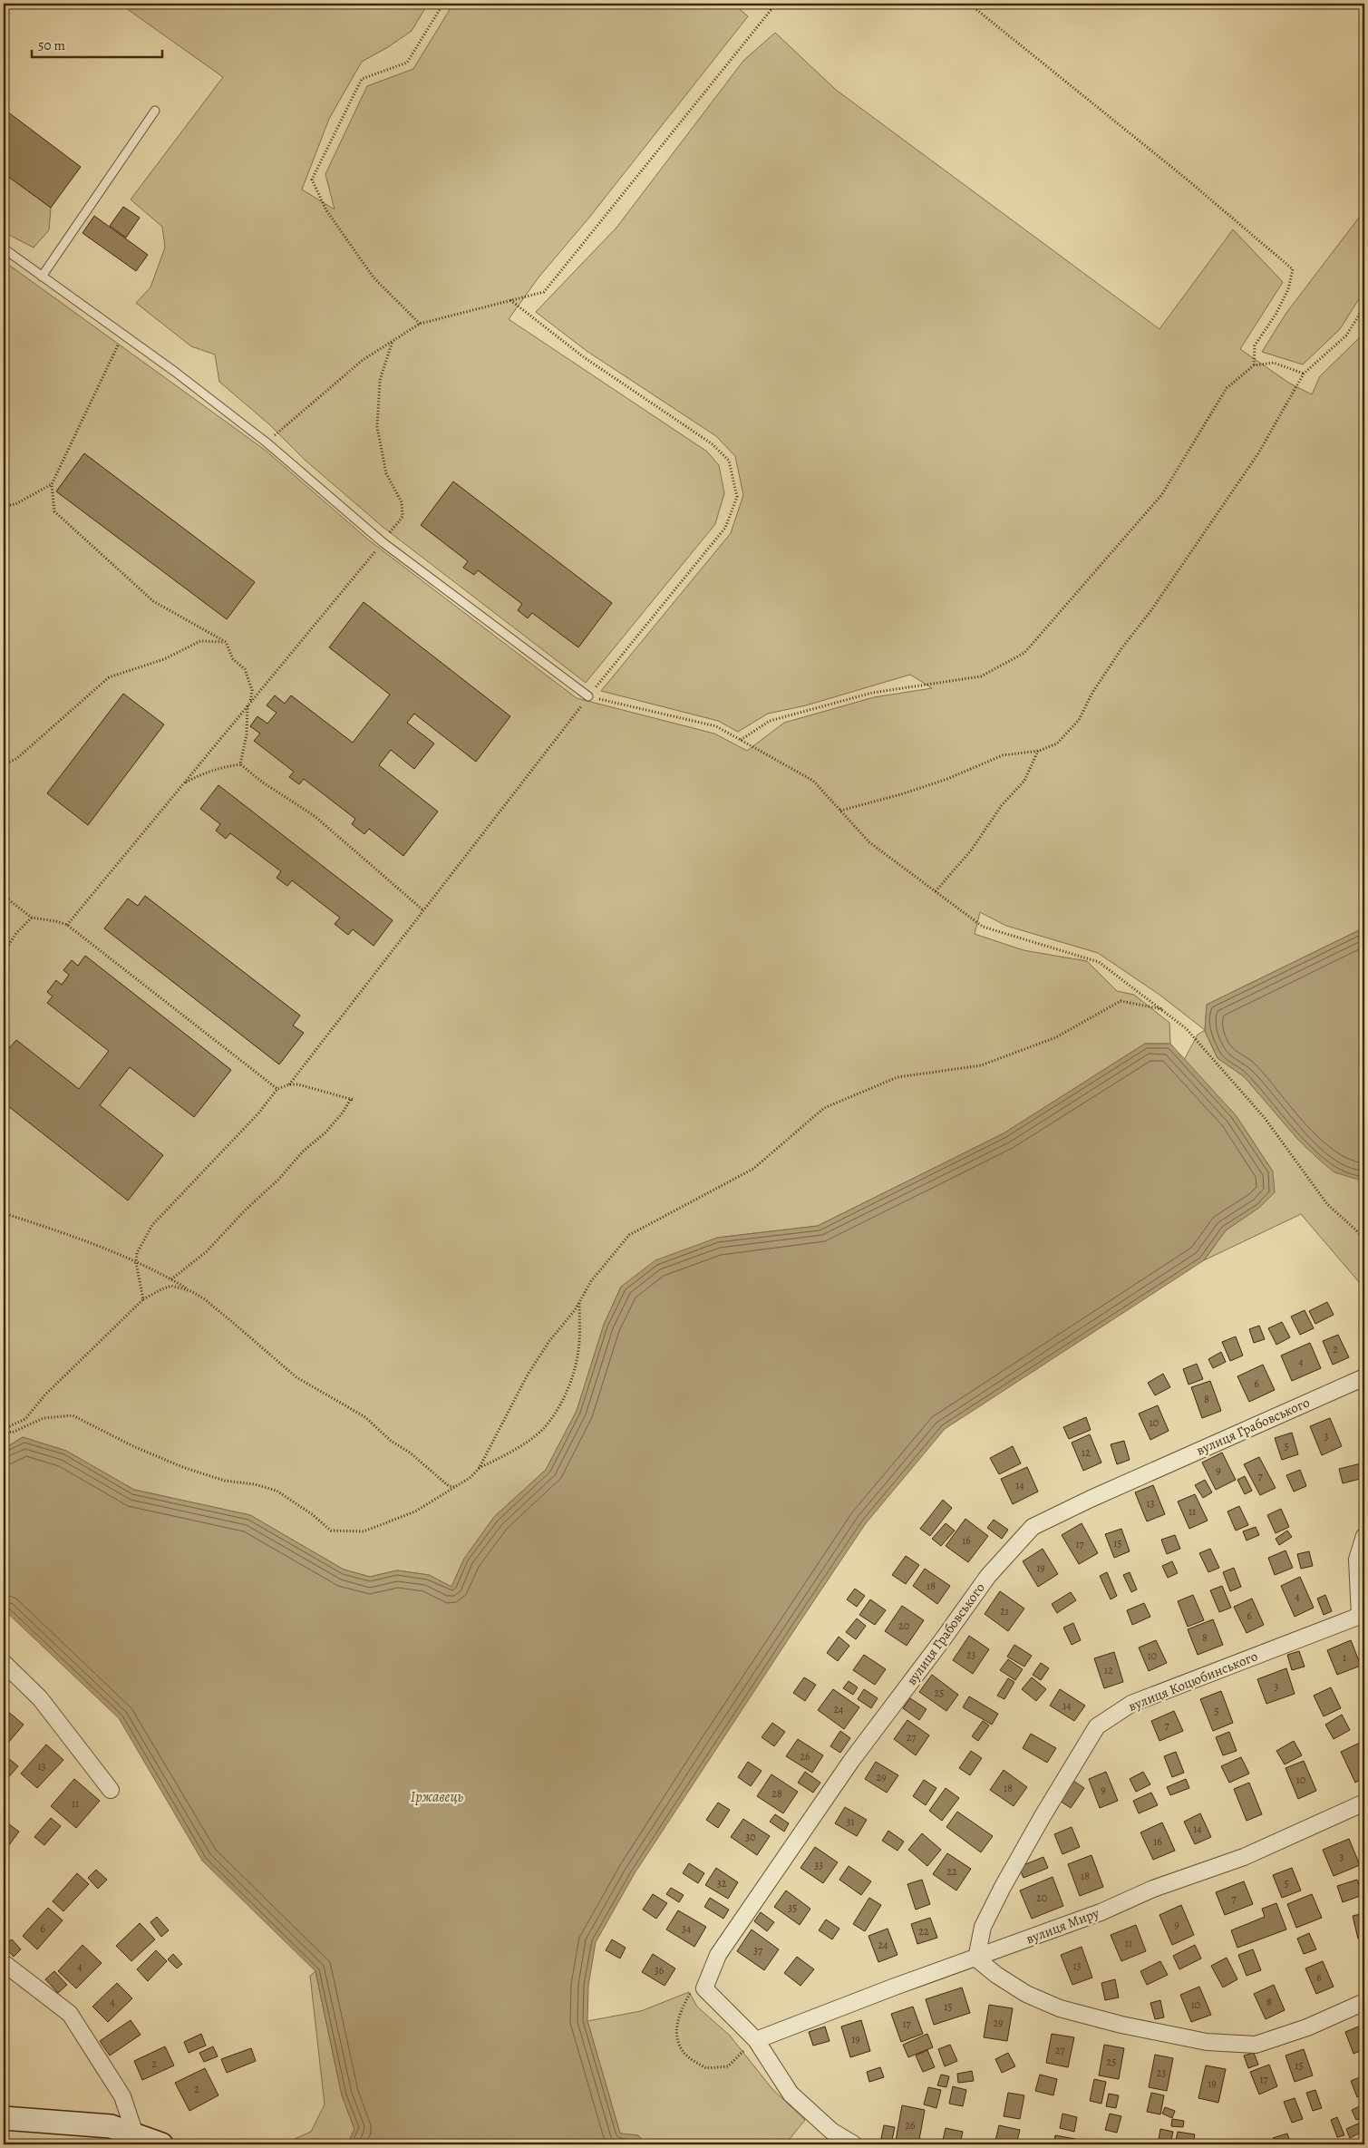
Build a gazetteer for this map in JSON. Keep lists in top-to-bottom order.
{
  "streets": {
    "street": ["вулиця Грабовського", "вулиця Коцюбинського", "вулиця Миру"]
  },
  "crossings": [
    ["вулиця Грабовського", "вулиця Миру"],
    ["вулиця Коцюбинського", "вулиця Миру"]
  ],
  "water": ["Іржавець"],
  "house_numbers": [
    "2",
    "4",
    "6",
    "8",
    "10",
    "3",
    "5",
    "12",
    "9",
    "7",
    "14",
    "13",
    "11",
    "16",
    "15",
    "17",
    "19",
    "18",
    "4",
    "21",
    "6",
    "20",
    "8",
    "23",
    "10",
    "1",
    "12",
    "3",
    "25",
    "14",
    "24",
    "5",
    "7",
    "27",
    "26",
    "13",
    "29",
    "10",
    "18",
    "9",
    "28",
    "11",
    "31",
    "14",
    "30",
    "16",
    "3",
    "33",
    "22",
    "18",
    "32",
    "5",
    "20",
    "7",
    "35",
    "9",
    "6",
    "34",
    "22",
    "11",
    "24",
    "37",
    "13",
    "4",
    "36",
    "6",
    "4",
    "8",
    "10",
    "15",
    "29",
    "17",
    "19",
    "27",
    "25",
    "2",
    "15",
    "23",
    "17",
    "19",
    "2",
    "26"
  ],
  "scale_bar": "50 m"
}
